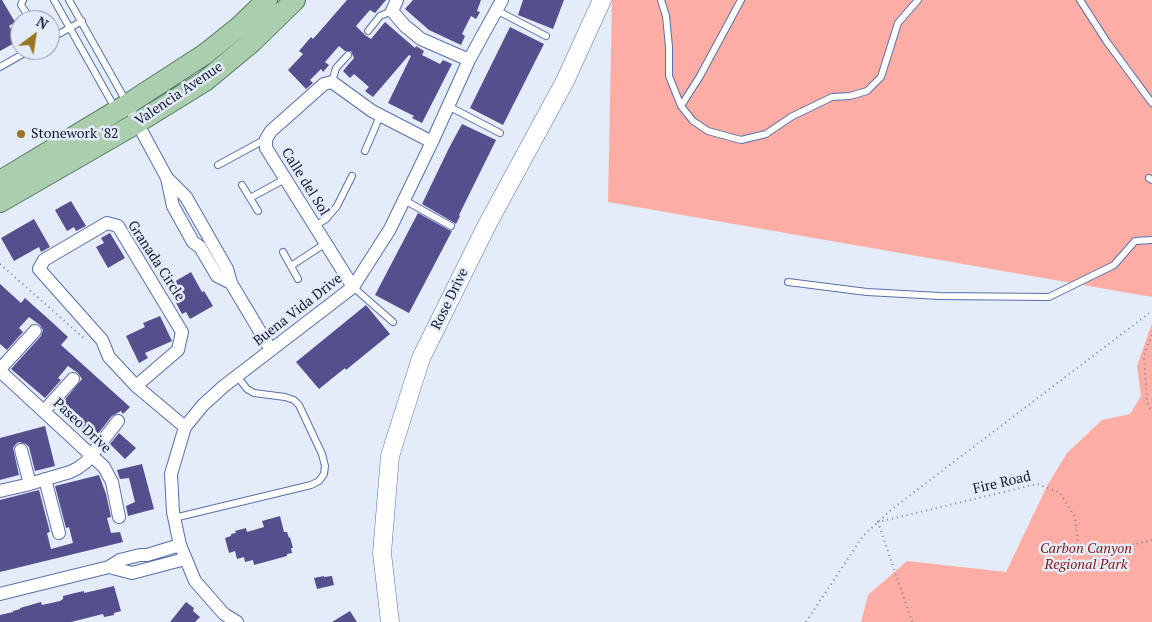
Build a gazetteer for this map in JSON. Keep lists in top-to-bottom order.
{
  "streets": {
    "main road": ["Valencia Avenue"],
    "street": [
      "Calle del Sol",
      "Granada Circle",
      "Rose Drive",
      "Buena Vida Drive",
      "Paseo Drive"
    ],
    "path": ["Fire Road"]
  },
  "crossings": [
    ["Calle del Sol", "Buena Vida Drive"],
    ["Granada Circle", "Buena Vida Drive"]
  ],
  "parks": ["Carbon Canyon Regional Park"],
  "places": ["Stonework '82"],
  "north": "top right"
}
